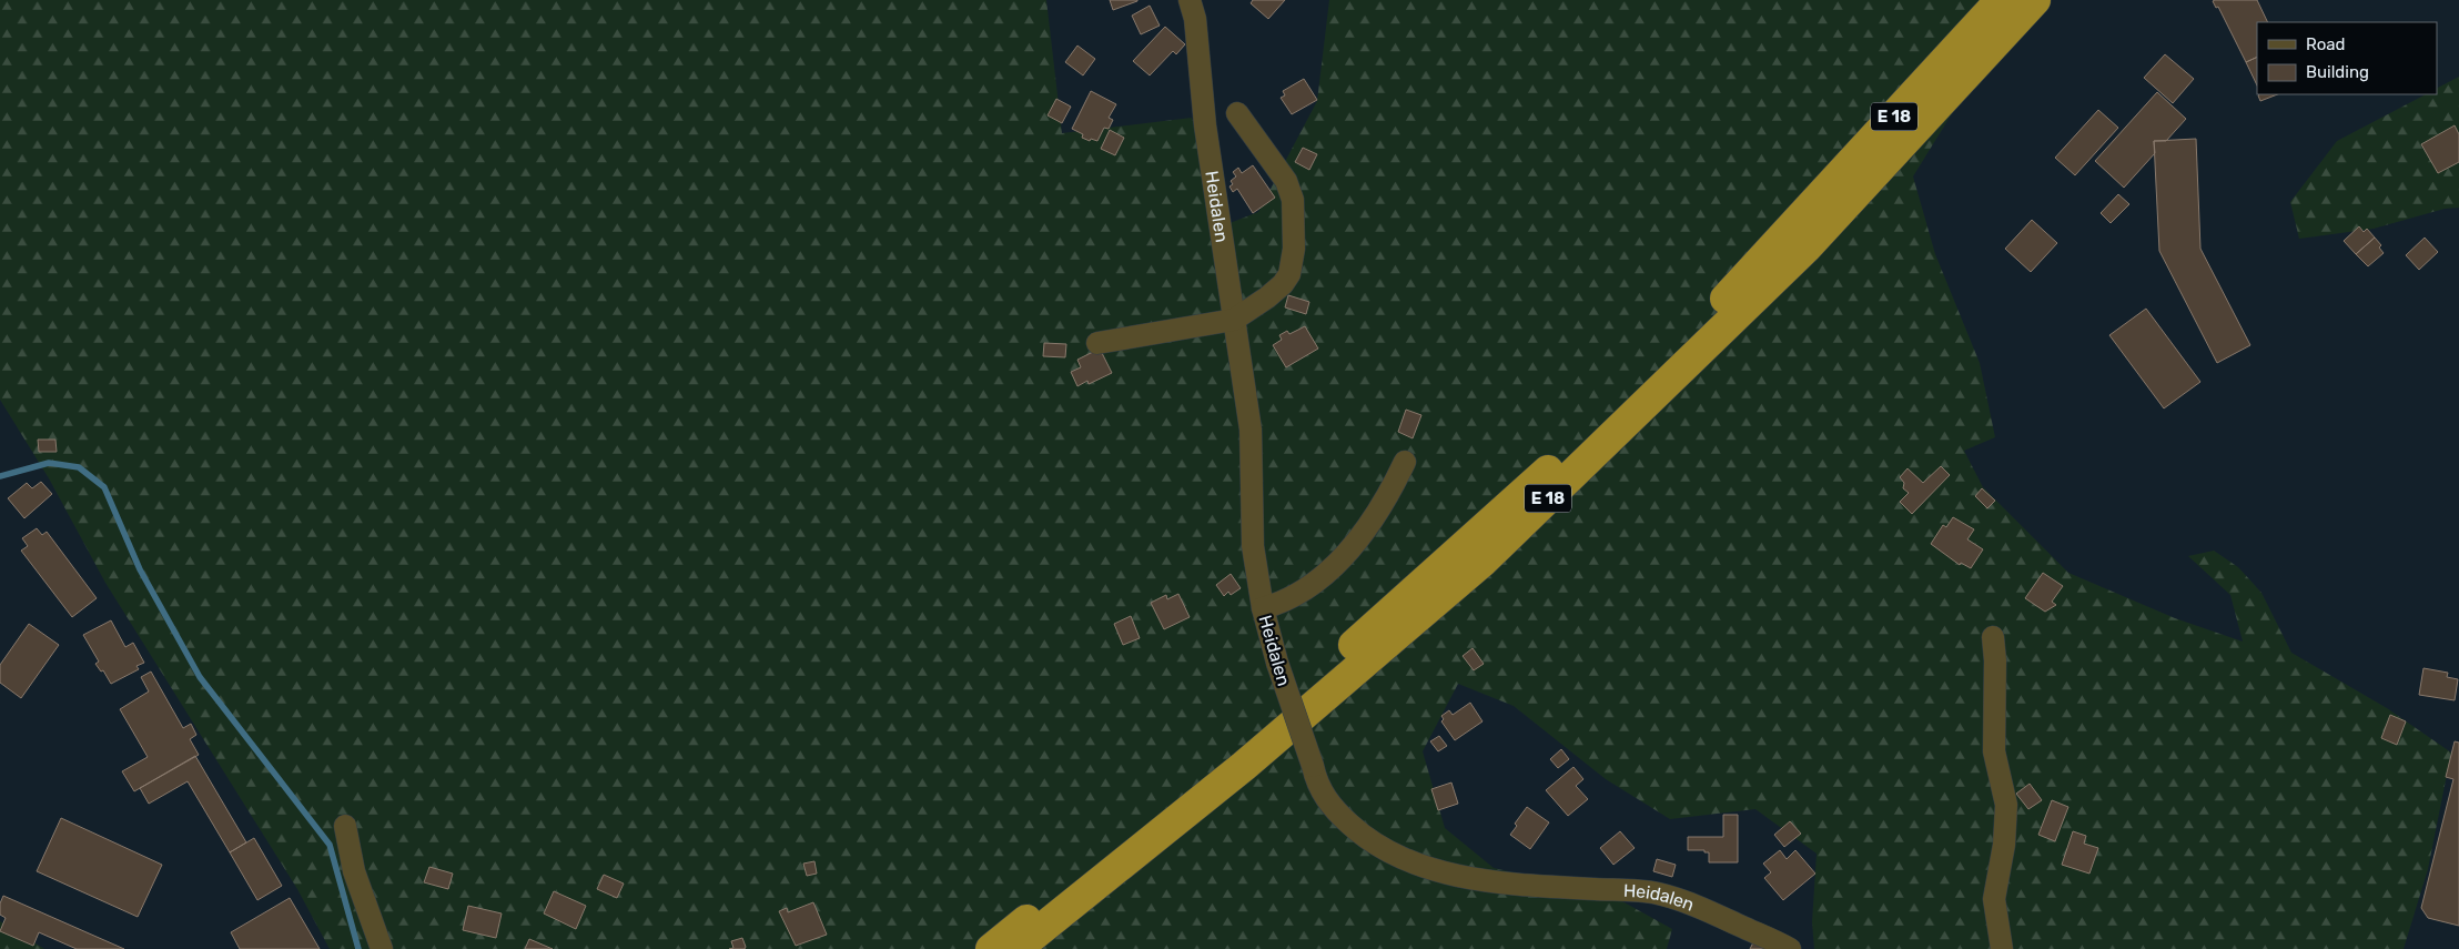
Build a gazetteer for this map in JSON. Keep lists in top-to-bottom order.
{
  "streets": {
    "highway": ["E 18"],
    "street": ["Heidalen"]
  },
  "legend": ["Road", "Building"]
}
